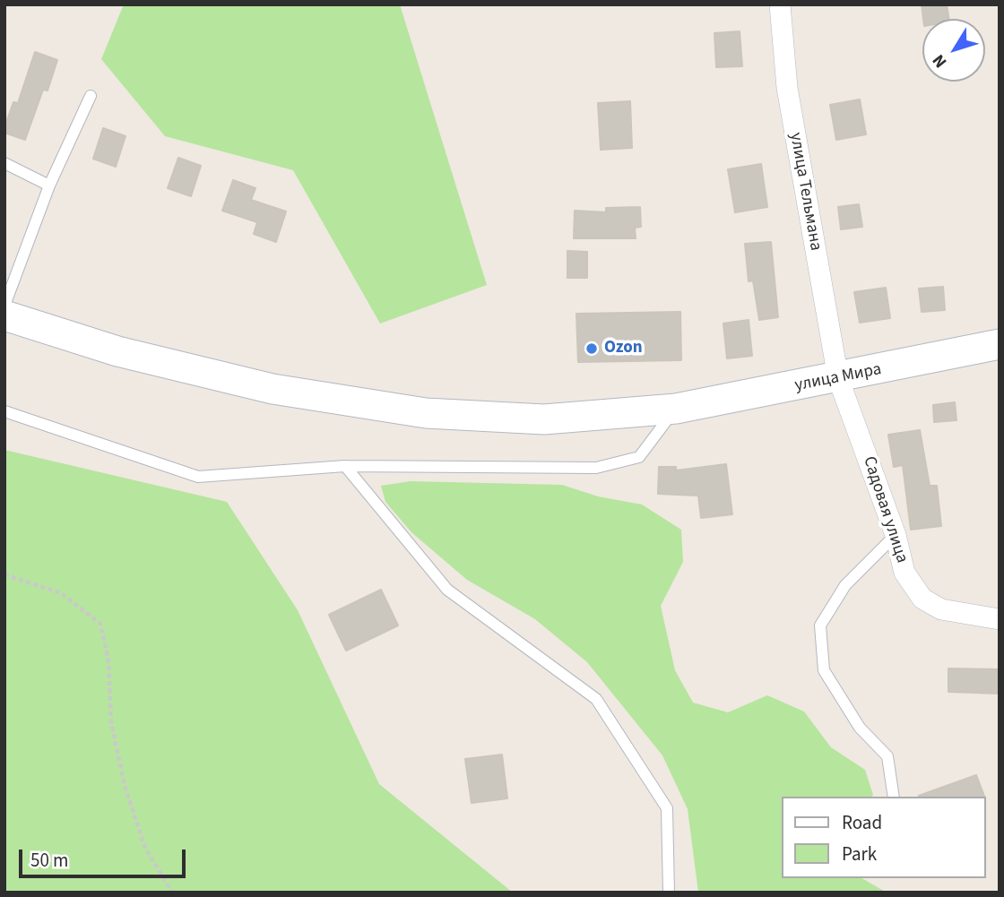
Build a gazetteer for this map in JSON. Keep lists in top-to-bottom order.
{
  "streets": {
    "main road": ["улица Мира"],
    "street": ["улица Тельмана", "Садовая улица"]
  },
  "crossings": [
    ["улица Тельмана", "улица Мира"],
    ["улица Тельмана", "Садовая улица"],
    ["улица Мира", "Садовая улица"]
  ],
  "places": ["Ozon"],
  "legend": ["Road", "Park"],
  "scale_bar": "50 m",
  "north": "bottom left"
}
